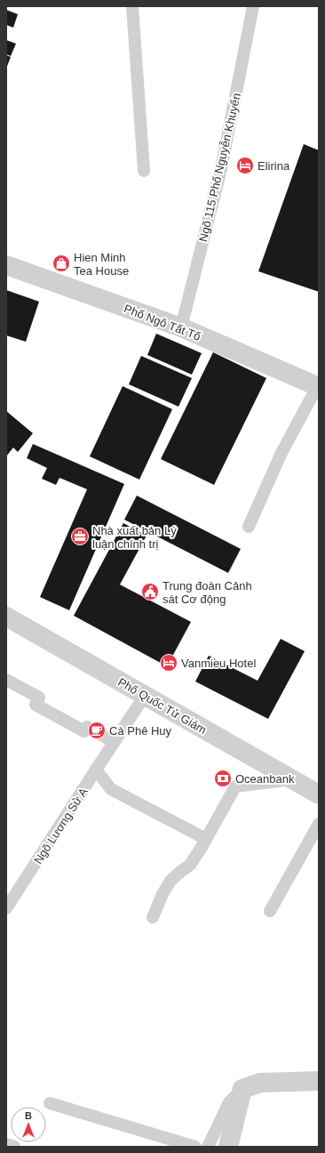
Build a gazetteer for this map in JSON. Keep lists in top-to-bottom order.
{
  "streets": {
    "street": ["Phố Ngô Tất Tố", "Phố Quốc Tử Giám"],
    "lane": ["Ngõ 115 Phố Nguyễn Khuyến", "Ngõ Lương Sử A"]
  },
  "crossings": [
    ["Ngõ 115 Phố Nguyễn Khuyến", "Phố Ngô Tất Tố"],
    ["Phố Quốc Tử Giám", "Ngõ Lương Sử A"]
  ],
  "places": {
    "hotel": ["Elirina", "Vanmieu Hotel"],
    "shop": ["Hien Minh Tea House"],
    "office": ["Nhà xuất bản Lý luận chính trị"],
    "public building": ["Trung đoàn Cảnh sát Cơ động"],
    "cafe": ["Cà Phê Huy"],
    "bank": ["Oceanbank"]
  },
  "north": "top"
}
